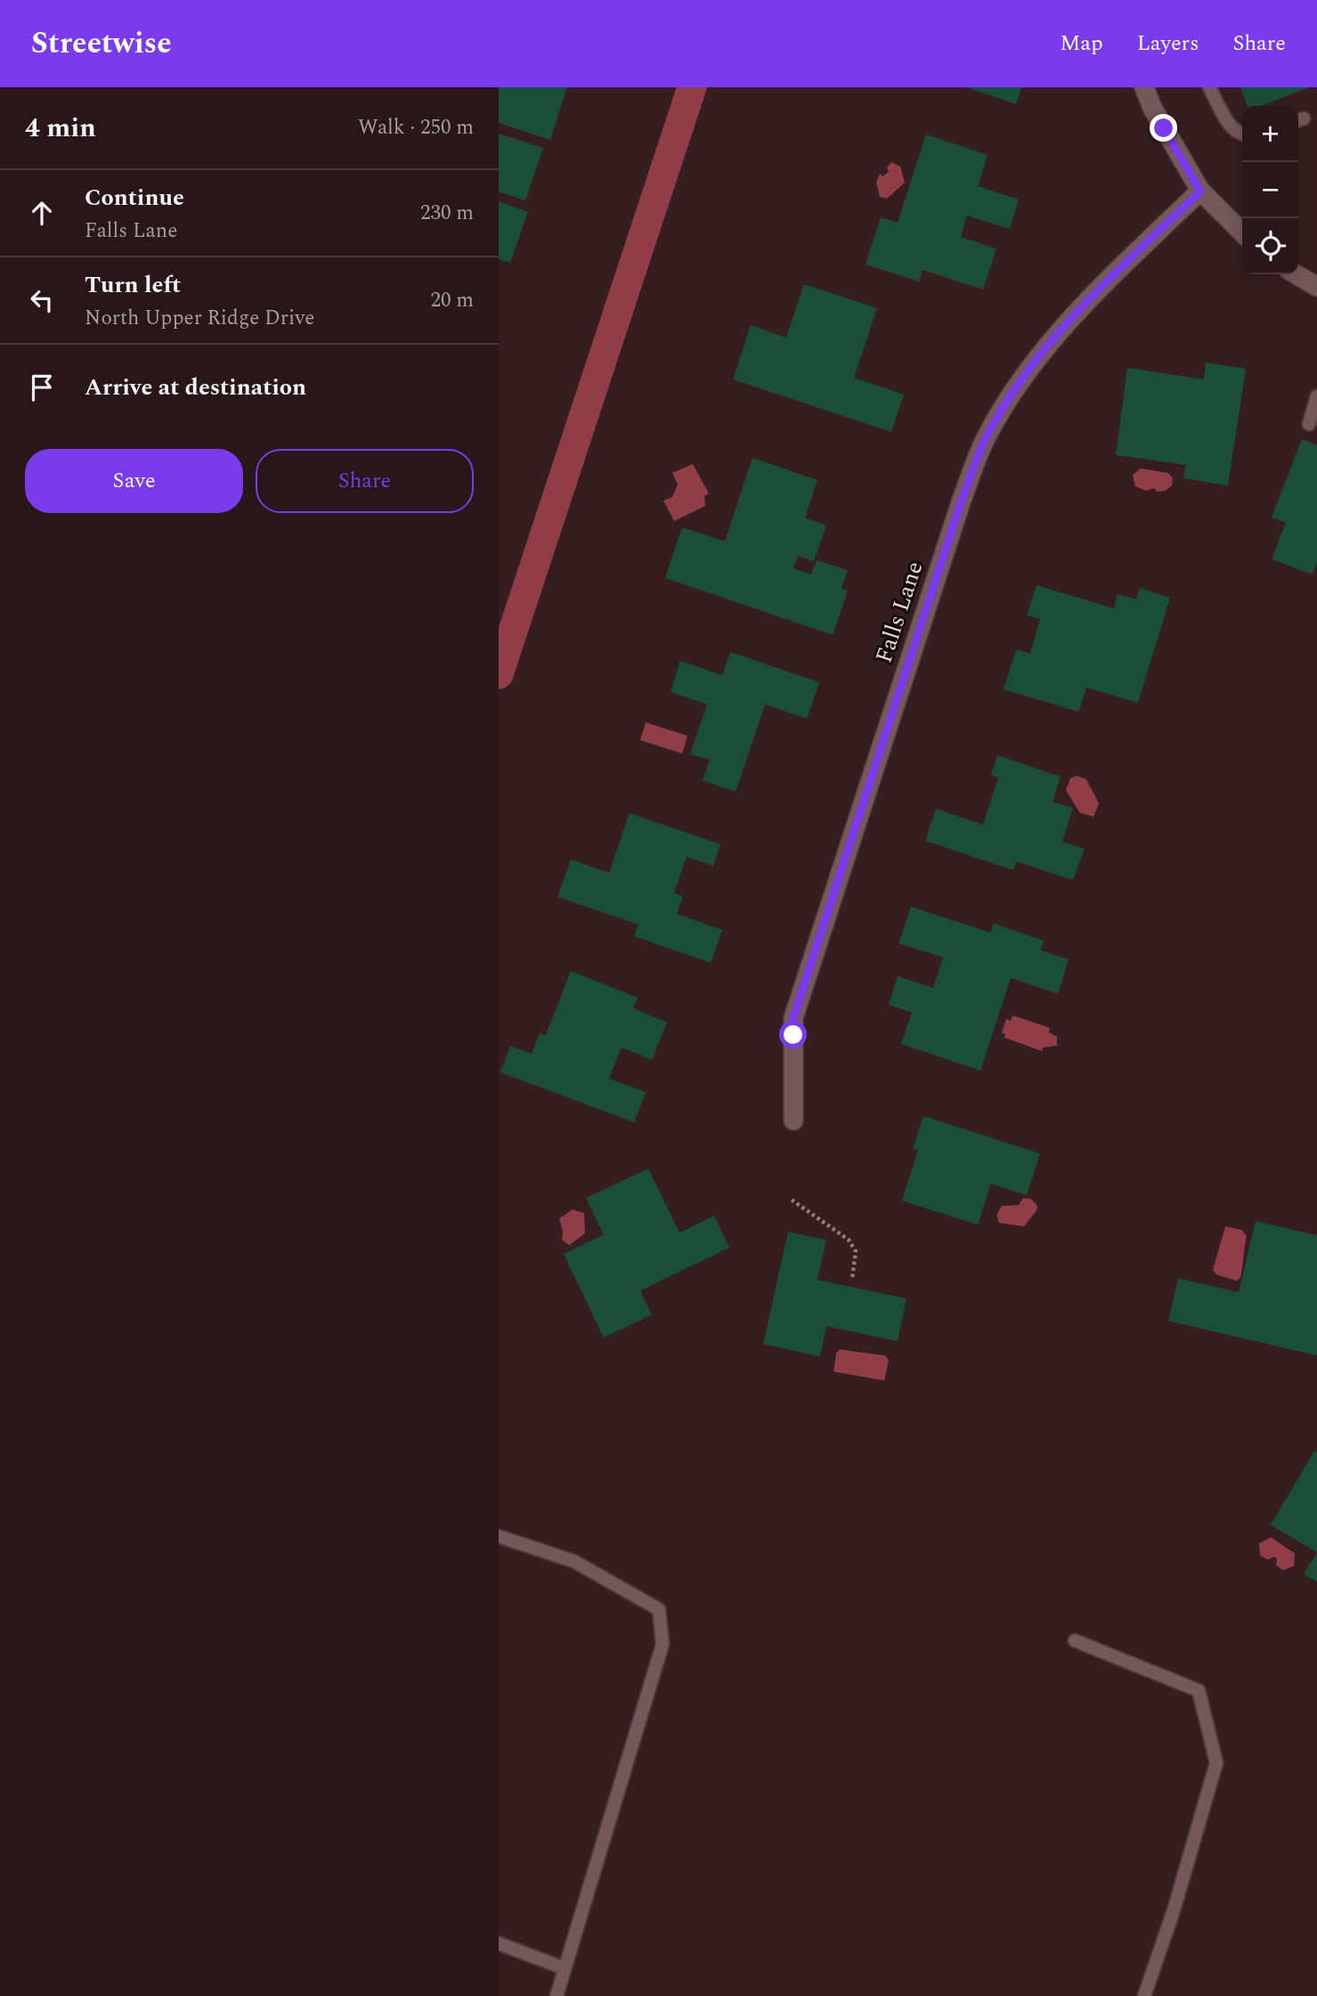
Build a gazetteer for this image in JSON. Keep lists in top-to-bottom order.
{
  "streets": {
    "street": ["Falls Lane"]
  },
  "page": {
    "header": "Streetwise",
    "nav": ["Map", "Layers", "Share"],
    "heading": ["4 min", "Walk · 250 m"],
    "map_buttons": ["+", "−"],
    "list": [
      ["Continue", "Falls Lane", "230 m"],
      ["Turn left", "North Upper Ridge Drive", "20 m"],
      "Arrive at destination"
    ],
    "buttons": ["Save", "Share"]
  }
}
